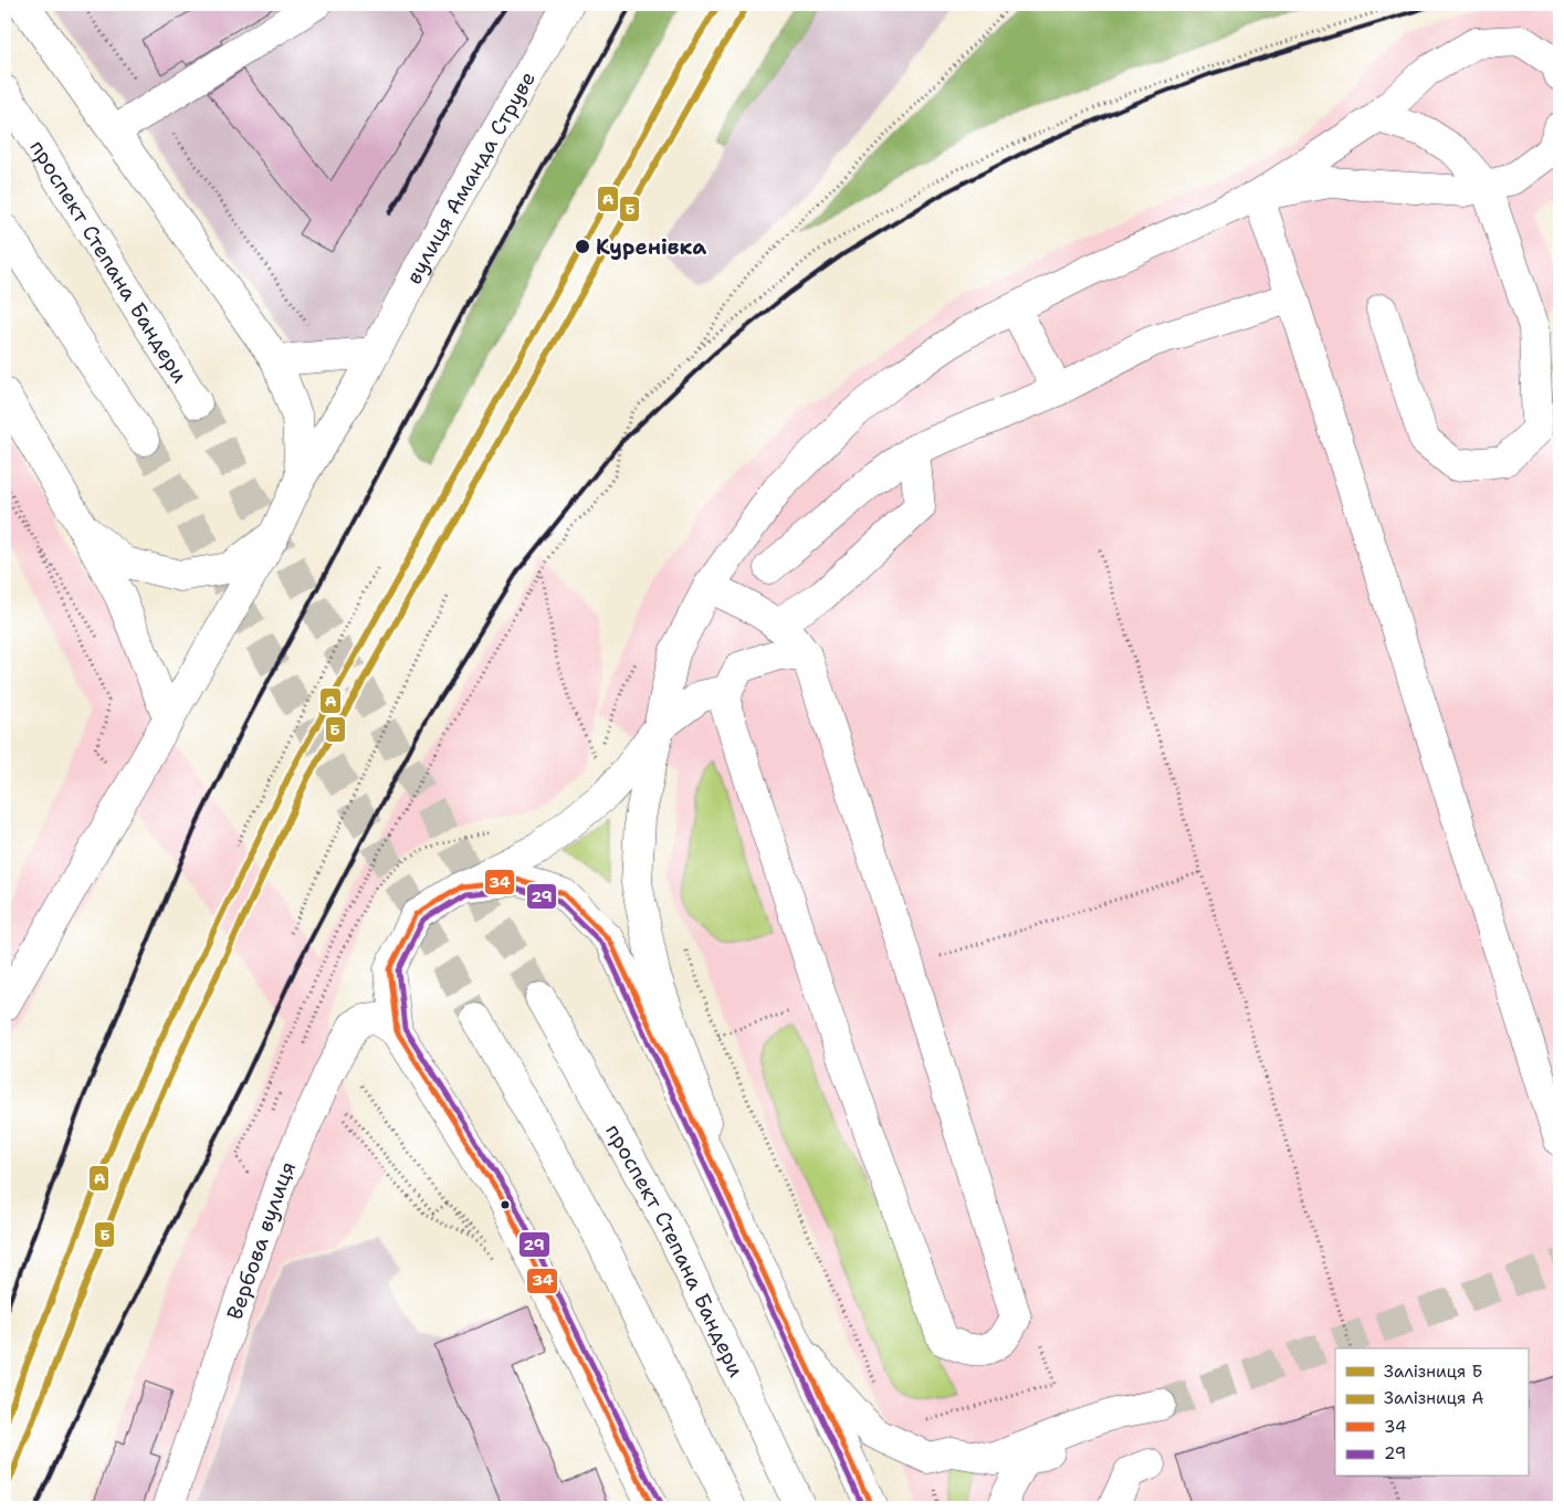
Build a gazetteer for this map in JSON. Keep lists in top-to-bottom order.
{
  "streets": {
    "main road": ["вулиця Аманда Струве", "проспект Степана Бандери", "Вербова вулиця"]
  },
  "places": ["Куренівка"],
  "lines": [
    "rail line Б",
    "rail line A",
    "transit line 34",
    "transit line 29"
  ],
  "legend": [
    "Залізниця Б",
    "Залізниця A",
    "34",
    "29"
  ]
}
